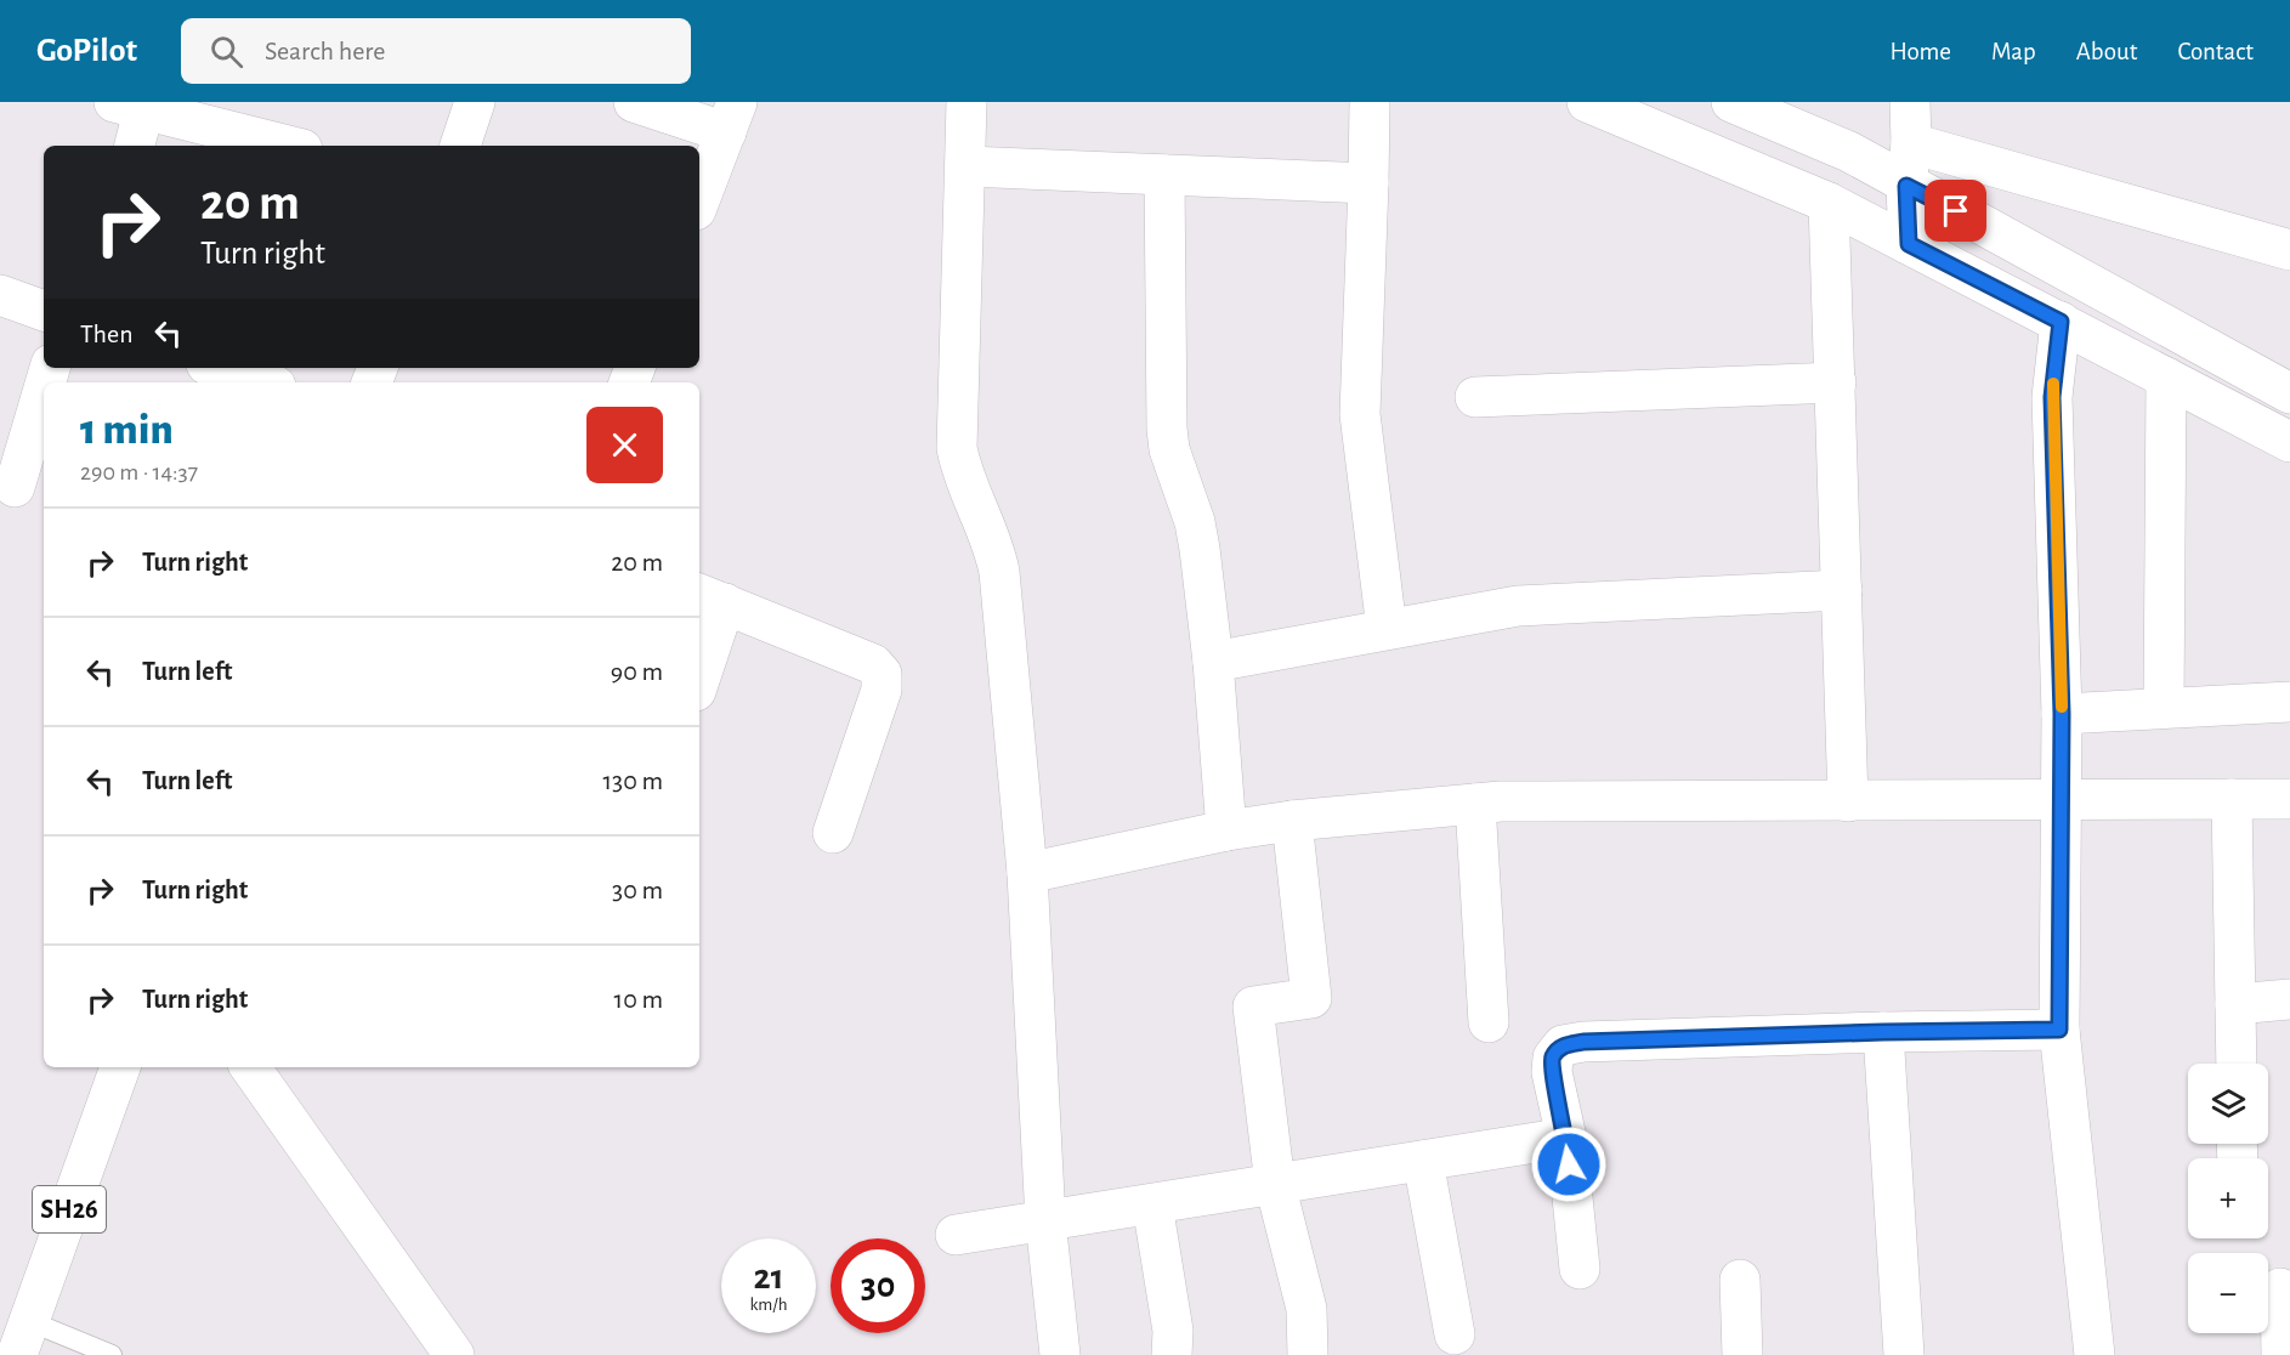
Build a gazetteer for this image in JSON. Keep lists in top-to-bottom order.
{
  "streets": {
    "street": ["SH26"]
  },
  "page": {
    "header": "GoPilot",
    "search": "Search here",
    "nav": [
      "Home",
      "Map",
      "About",
      "Contact"
    ],
    "turn": ["20 m", "Turn right"],
    "then": "Then",
    "heading": ["1 min", "290 m · 14:37"],
    "list": [
      {
        "name": "Turn right",
        "value": "20 m"
      },
      {
        "name": "Turn left",
        "value": "90 m"
      },
      {
        "name": "Turn left",
        "value": "130 m"
      },
      {
        "name": "Turn right",
        "value": "30 m"
      },
      {
        "name": "Turn right",
        "value": "10 m"
      }
    ],
    "map_buttons": ["+", "−"],
    "speed": "21 km/h",
    "limit": "30"
  }
}
